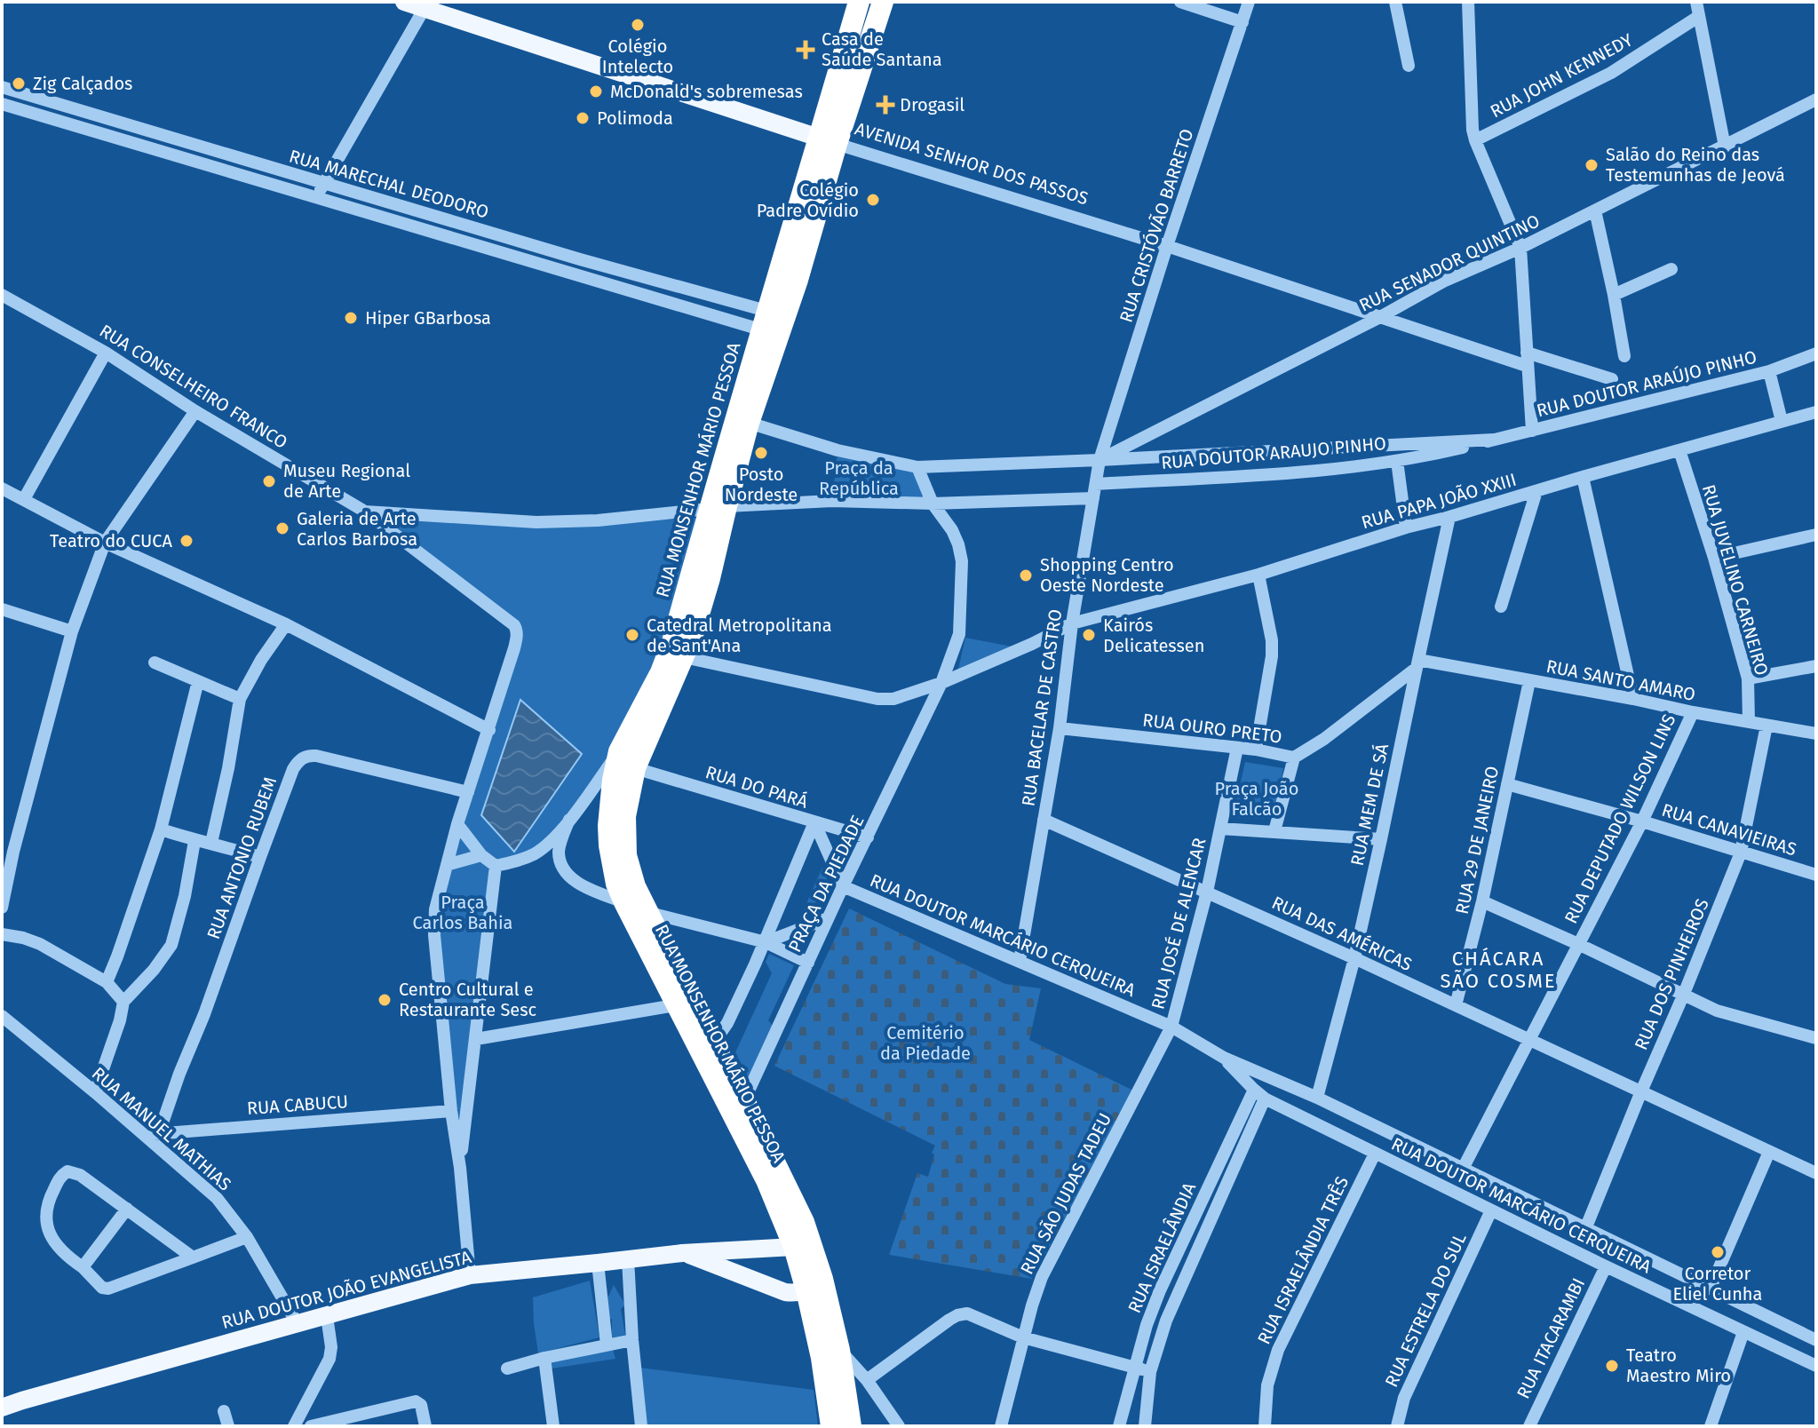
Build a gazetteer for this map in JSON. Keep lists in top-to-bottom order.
{
  "streets": {
    "highway": ["RUA MONSENHOR MÁRIO PESSOA"],
    "main road": ["AVENIDA SENHOR DOS PASSOS", "RUA DOUTOR JOÃO EVANGELISTA"],
    "street": [
      "RUA JOHN KENNEDY",
      "RUA MARECHAL DEODORO",
      "RUA CRISTÓVÃO BARRETO",
      "RUA SENADOR QUINTINO",
      "RUA DOUTOR ARAÚJO PINHO",
      "RUA CONSELHEIRO FRANCO",
      "RUA DOUTOR ARAUJO PINHO",
      "RUA PAPA JOÃO XXIII",
      "RUA JUVELINO CARNEIRO",
      "RUA SANTO AMARO",
      "RUA BACELAR DE CASTRO",
      "RUA OURO PRETO",
      "RUA DO PARÁ",
      "RUA MEM DE SÁ",
      "RUA DEPUTADO WILSON LINS",
      "RUA CANAVIEIRAS",
      "RUA 29 DE JANEIRO",
      "RUA ANTONIO RUBEM",
      "PRAÇA DA PIEDADE",
      "RUA JOSÉ DE ALENCAR",
      "RUA DAS AMÉRICAS",
      "RUA DOUTOR MARCÁRIO CERQUEIRA",
      "RUA DOS PINHEIROS",
      "RUA CABUCU",
      "RUA MANUEL MATHIAS",
      "RUA SÃO JUDAS TADEU",
      "RUA ISRAELÂNDIA",
      "RUA ISRAELÂNDIA TRÊS",
      "RUA ESTRELA DO SUL",
      "RUA ITACARAMBI"
    ]
  },
  "crossings": [
    ["AVENIDA SENHOR DOS PASSOS", "RUA CRISTÓVÃO BARRETO"],
    ["AVENIDA SENHOR DOS PASSOS", "RUA SENADOR QUINTINO"],
    ["AVENIDA SENHOR DOS PASSOS", "RUA MONSENHOR MÁRIO PESSOA"],
    ["RUA MARECHAL DEODORO", "RUA MONSENHOR MÁRIO PESSOA"],
    ["RUA CRISTÓVÃO BARRETO", "RUA SENADOR QUINTINO"],
    ["RUA CRISTÓVÃO BARRETO", "RUA DOUTOR ARAUJO PINHO"],
    ["RUA CRISTÓVÃO BARRETO", "RUA BACELAR DE CASTRO"],
    ["RUA SENADOR QUINTINO", "RUA DOUTOR ARAUJO PINHO"],
    ["RUA SENADOR QUINTINO", "RUA BACELAR DE CASTRO"],
    ["RUA DOUTOR ARAÚJO PINHO", "RUA DOUTOR ARAUJO PINHO"],
    ["RUA DOUTOR ARAUJO PINHO", "RUA BACELAR DE CASTRO"],
    ["RUA MONSENHOR MÁRIO PESSOA", "RUA PAPA JOÃO XXIII"],
    ["RUA MONSENHOR MÁRIO PESSOA", "RUA DO PARÁ"],
    ["RUA MONSENHOR MÁRIO PESSOA", "PRAÇA DA PIEDADE"],
    ["RUA MONSENHOR MÁRIO PESSOA", "RUA DOUTOR JOÃO EVANGELISTA"],
    ["RUA PAPA JOÃO XXIII", "RUA JUVELINO CARNEIRO"],
    ["RUA PAPA JOÃO XXIII", "RUA BACELAR DE CASTRO"],
    ["RUA PAPA JOÃO XXIII", "RUA MEM DE SÁ"],
    ["RUA PAPA JOÃO XXIII", "PRAÇA DA PIEDADE"],
    ["RUA JUVELINO CARNEIRO", "RUA SANTO AMARO"],
    ["RUA SANTO AMARO", "RUA OURO PRETO"],
    ["RUA SANTO AMARO", "RUA MEM DE SÁ"],
    ["RUA SANTO AMARO", "RUA DEPUTADO WILSON LINS"],
    ["RUA SANTO AMARO", "RUA 29 DE JANEIRO"],
    ["RUA SANTO AMARO", "RUA DOS PINHEIROS"],
    ["RUA BACELAR DE CASTRO", "RUA OURO PRETO"],
    ["RUA BACELAR DE CASTRO", "RUA DAS AMÉRICAS"],
    ["RUA BACELAR DE CASTRO", "RUA DOUTOR MARCÁRIO CERQUEIRA"],
    ["RUA OURO PRETO", "RUA MEM DE SÁ"],
    ["RUA DO PARÁ", "PRAÇA DA PIEDADE"],
    ["RUA MEM DE SÁ", "RUA DAS AMÉRICAS"],
    ["RUA MEM DE SÁ", "RUA DOUTOR MARCÁRIO CERQUEIRA"],
    ["RUA DEPUTADO WILSON LINS", "RUA CANAVIEIRAS"],
    ["RUA DEPUTADO WILSON LINS", "RUA DAS AMÉRICAS"],
    ["RUA DEPUTADO WILSON LINS", "RUA DOUTOR MARCÁRIO CERQUEIRA"],
    ["RUA CANAVIEIRAS", "RUA 29 DE JANEIRO"],
    ["RUA CANAVIEIRAS", "RUA DOS PINHEIROS"],
    ["RUA 29 DE JANEIRO", "RUA DAS AMÉRICAS"],
    ["RUA ANTONIO RUBEM", "RUA CABUCU"],
    ["RUA ANTONIO RUBEM", "RUA MANUEL MATHIAS"],
    ["PRAÇA DA PIEDADE", "RUA DOUTOR MARCÁRIO CERQUEIRA"],
    ["RUA JOSÉ DE ALENCAR", "RUA DAS AMÉRICAS"],
    ["RUA JOSÉ DE ALENCAR", "RUA DOUTOR MARCÁRIO CERQUEIRA"],
    ["RUA JOSÉ DE ALENCAR", "RUA SÃO JUDAS TADEU"],
    ["RUA DAS AMÉRICAS", "RUA DOS PINHEIROS"],
    ["RUA DOUTOR MARCÁRIO CERQUEIRA", "RUA DOS PINHEIROS"],
    ["RUA DOUTOR MARCÁRIO CERQUEIRA", "RUA SÃO JUDAS TADEU"],
    ["RUA DOUTOR MARCÁRIO CERQUEIRA", "RUA ISRAELÂNDIA"],
    ["RUA DOUTOR MARCÁRIO CERQUEIRA", "RUA ISRAELÂNDIA TRÊS"],
    ["RUA DOUTOR MARCÁRIO CERQUEIRA", "RUA ESTRELA DO SUL"],
    ["RUA DOUTOR MARCÁRIO CERQUEIRA", "RUA ITACARAMBI"],
    ["RUA CABUCU", "RUA MANUEL MATHIAS"],
    ["RUA MANUEL MATHIAS", "RUA DOUTOR JOÃO EVANGELISTA"]
  ],
  "districts": ["CHÁCARA SÃO COSME"],
  "parks": [
    "Praça da República",
    "Praça João Falcão",
    "Praça Carlos Bahia",
    "Cemitério da Piedade"
  ],
  "places": {
    "other": [
      "Colégio Intelecto",
      "Zig Calçados",
      "McDonald's sobremesas",
      "Polimoda",
      "Salão do Reino das Testemunhas de Jeová",
      "Colégio Padre Ovídio",
      "Hiper GBarbosa",
      "Posto Nordeste",
      "Museu Regional de Arte",
      "Galeria de Arte Carlos Barbosa",
      "Teatro do CUCA",
      "Shopping Centro Oeste Nordeste",
      "Catedral Metropolitana de Sant'Ana",
      "Kairós Delicatessen",
      "Centro Cultural e Restaurante Sesc",
      "Corretor Eliel Cunha",
      "Teatro Maestro Miro"
    ],
    "health": ["Casa de Saúde Santana", "Drogasil"]
  }
}
